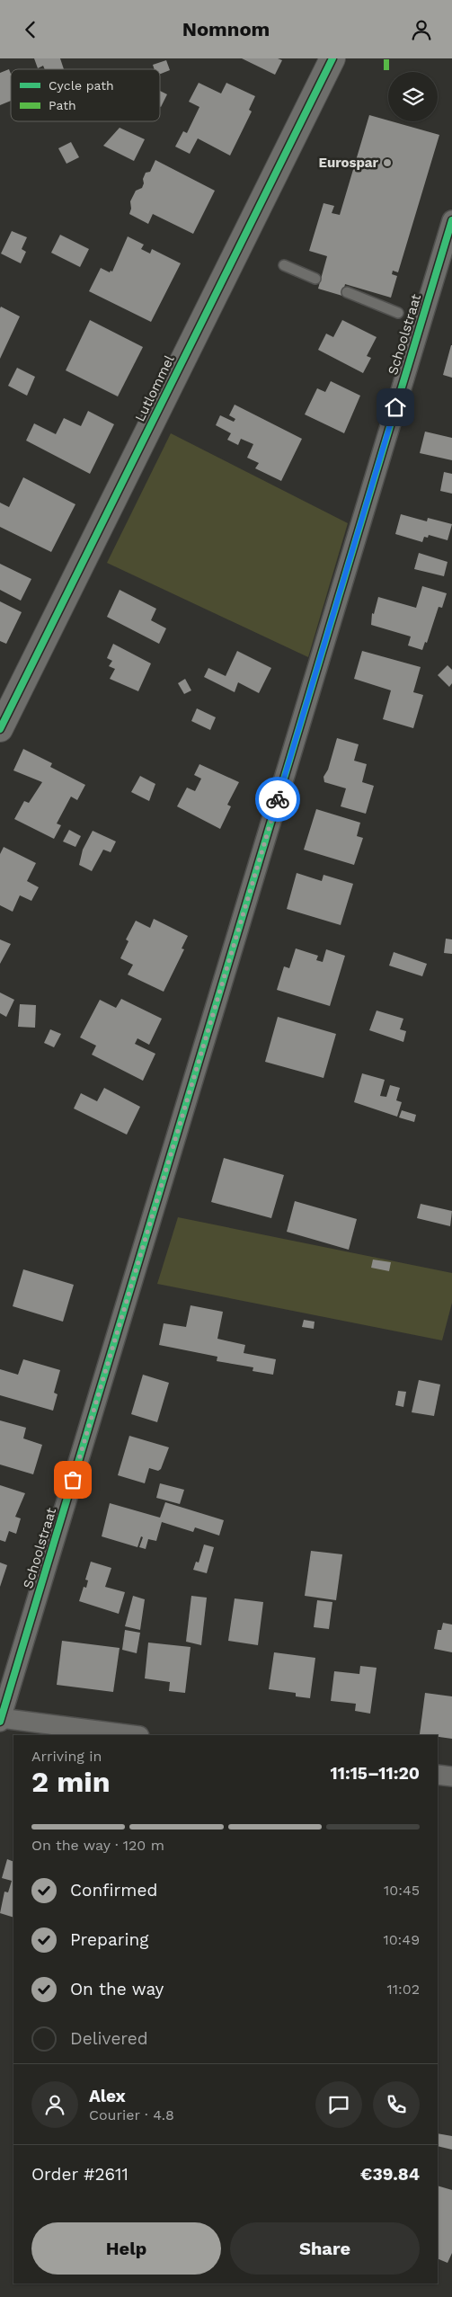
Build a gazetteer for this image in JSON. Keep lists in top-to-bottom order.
{
  "streets": {
    "main road": ["Lutlommel"],
    "street": ["Schoolstraat"]
  },
  "places": ["Eurospar"],
  "legend": ["Cycle path", "Path"],
  "page": {
    "header": "Nomnom",
    "heading": ["2 min", "Arriving in", "11:15–11:20"],
    "panel": [
      "Alex",
      "Courier · 4.8",
      "Order #2611",
      "€39.84"
    ],
    "bar": "On the way · 120 m",
    "list": [
      ["Confirmed", "10:45"],
      ["Preparing", "10:49"],
      ["On the way", "11:02"],
      "Delivered"
    ],
    "buttons": ["Help", "Share"]
  }
}
